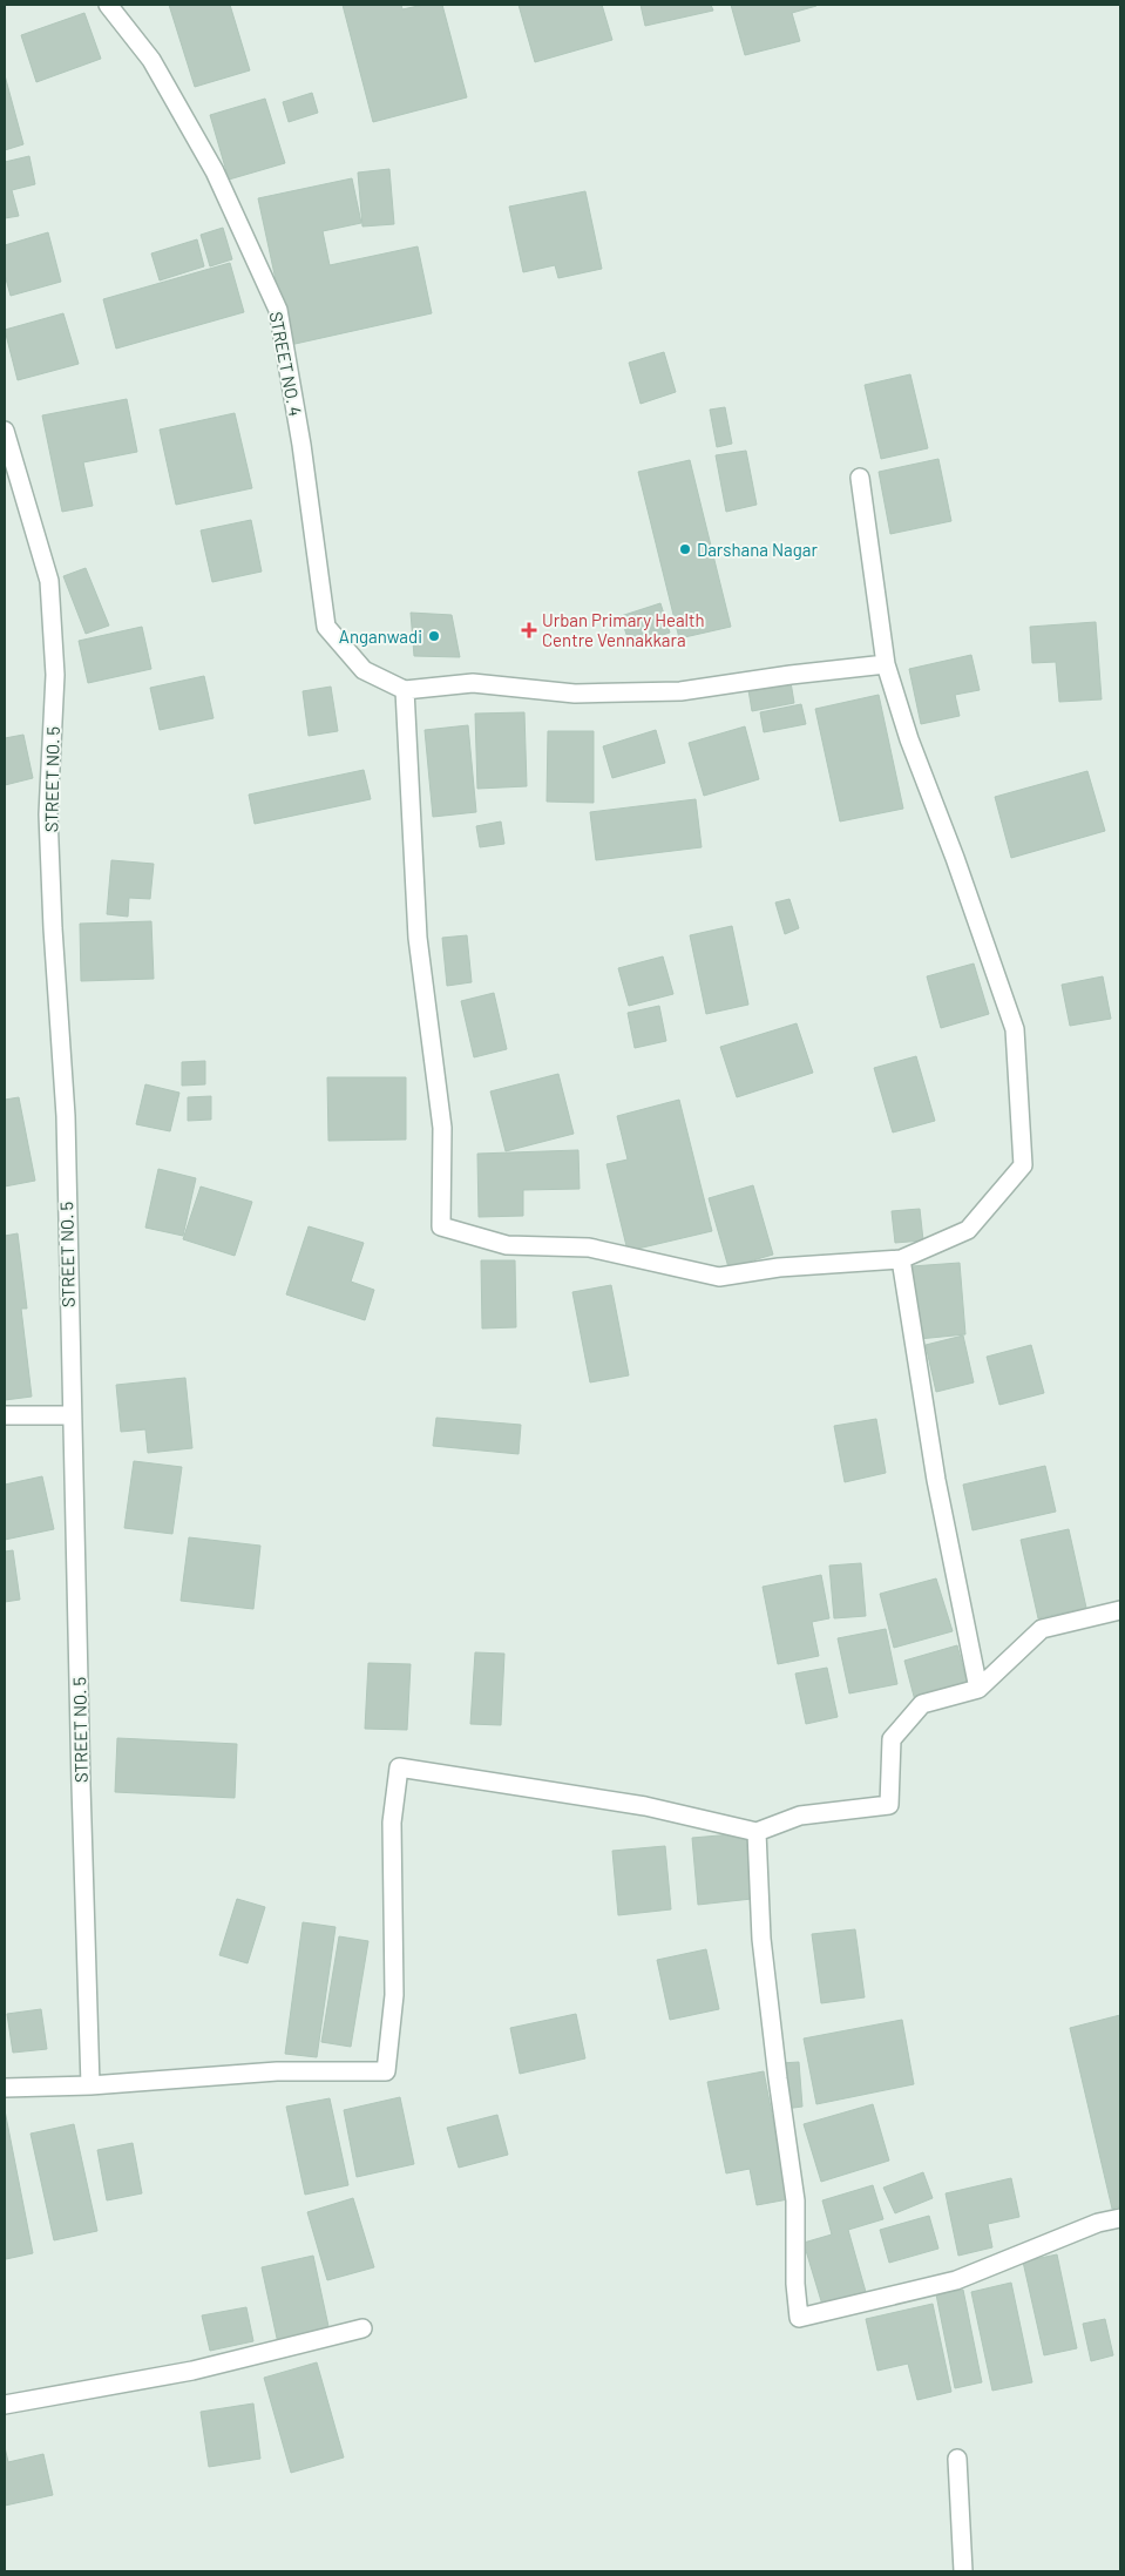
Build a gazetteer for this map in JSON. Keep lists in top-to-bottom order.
{
  "streets": {
    "street": ["STREET NO. 4", "STREET NO. 5"]
  },
  "places": {
    "other": ["Darshana Nagar", "Anganwadi"],
    "health": ["Urban Primary Health Centre Vennakkara"]
  }
}
